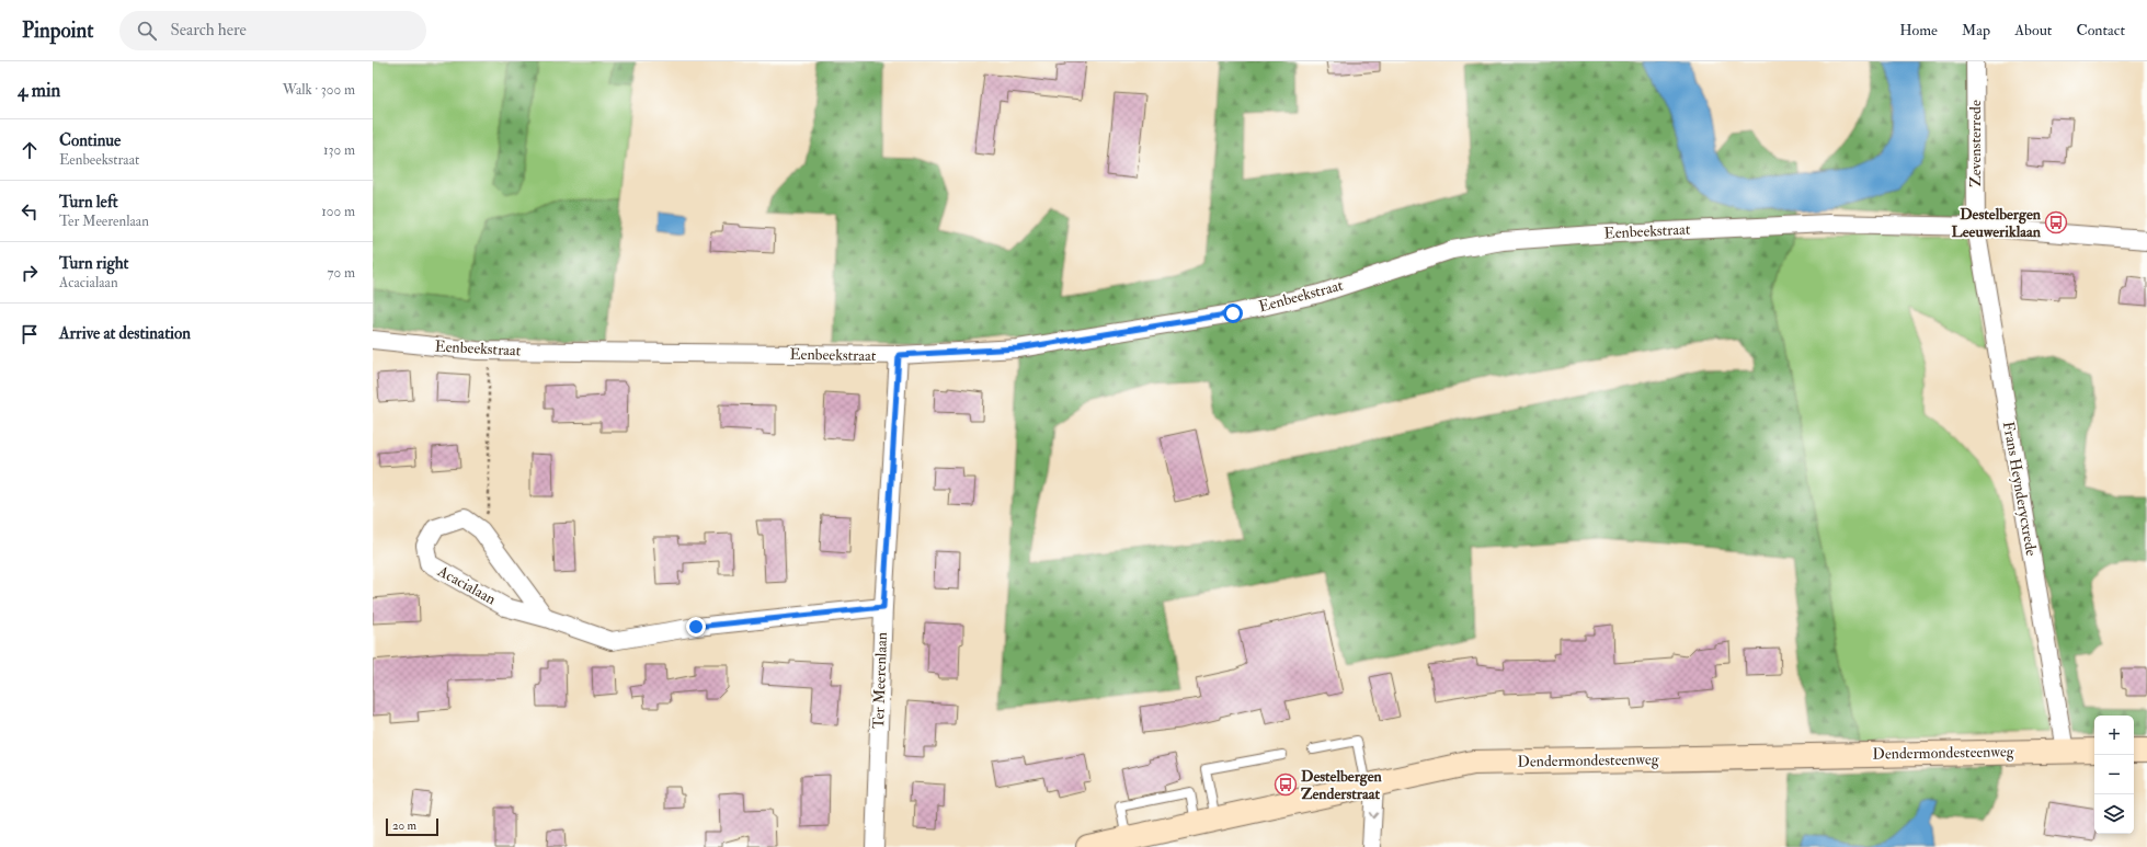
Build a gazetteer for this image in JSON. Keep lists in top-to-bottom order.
{
  "streets": {
    "main road": ["Dendermondesteenweg"],
    "street": [
      "Zevensterrede",
      "Eenbeekstraat",
      "Frans Heynderycxrede",
      "Acacialaan",
      "Ter Meerenlaan"
    ]
  },
  "crossings": [
    ["Zevensterrede", "Eenbeekstraat"],
    ["Zevensterrede", "Frans Heynderycxrede"],
    ["Eenbeekstraat", "Frans Heynderycxrede"],
    ["Eenbeekstraat", "Ter Meerenlaan"],
    ["Frans Heynderycxrede", "Dendermondesteenweg"],
    ["Acacialaan", "Ter Meerenlaan"]
  ],
  "places": {
    "bus stop": ["Destelbergen Leeuweriklaan", "Destelbergen Zenderstraat"]
  },
  "scale_bar": "20 m",
  "page": {
    "header": "Pinpoint",
    "search": "Search here",
    "nav": [
      "Home",
      "Map",
      "About",
      "Contact"
    ],
    "heading": ["4 min", "Walk · 300 m"],
    "list": [
      ["Continue", "Eenbeekstraat", "130 m"],
      ["Turn left", "Ter Meerenlaan", "100 m"],
      ["Turn right", "Acacialaan", "70 m"],
      "Arrive at destination"
    ],
    "map_buttons": ["+", "−"],
    "scale": "20 m"
  }
}
